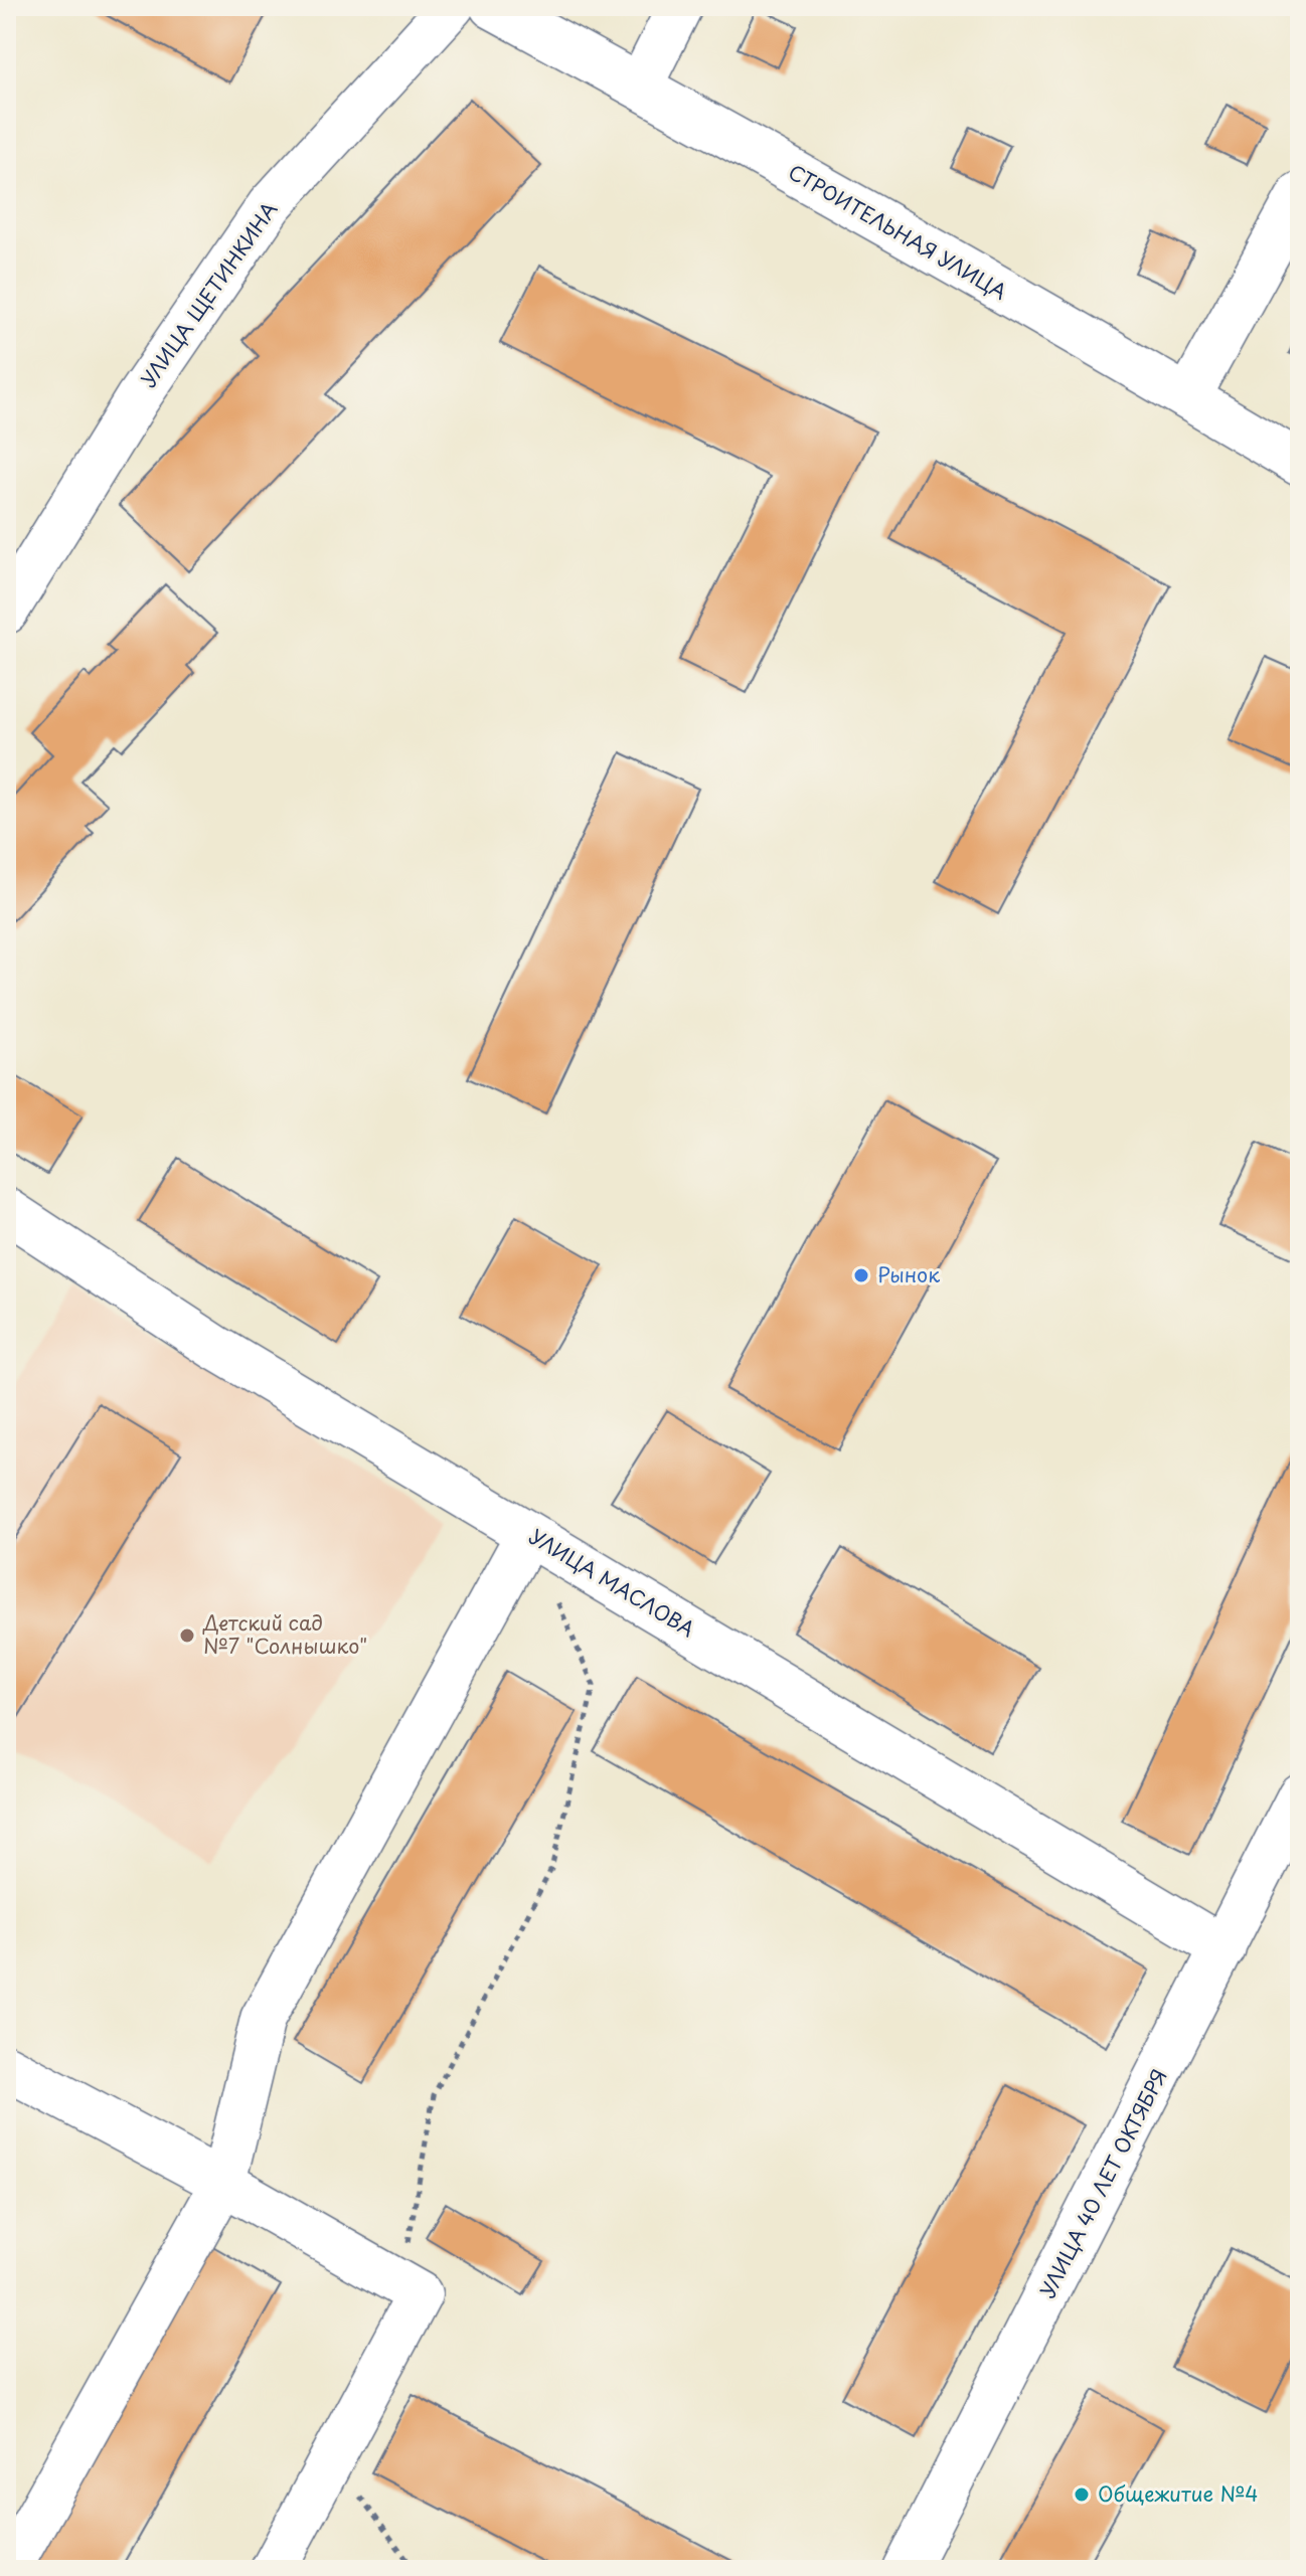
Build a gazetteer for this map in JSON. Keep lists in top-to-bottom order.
{
  "streets": {
    "street": [
      "СТРОИТЕЛЬНАЯ УЛИЦА",
      "УЛИЦА ЩЕТИНКИНА",
      "УЛИЦА МАСЛОВА",
      "УЛИЦА 40 ЛЕТ ОКТЯБРЯ"
    ]
  },
  "crossings": [
    ["УЛИЦА МАСЛОВА", "УЛИЦА 40 ЛЕТ ОКТЯБРЯ"]
  ],
  "places": ["Рынок", "Детский сад №7 \"Солнышко\"", "Общежитие №4"]
}
